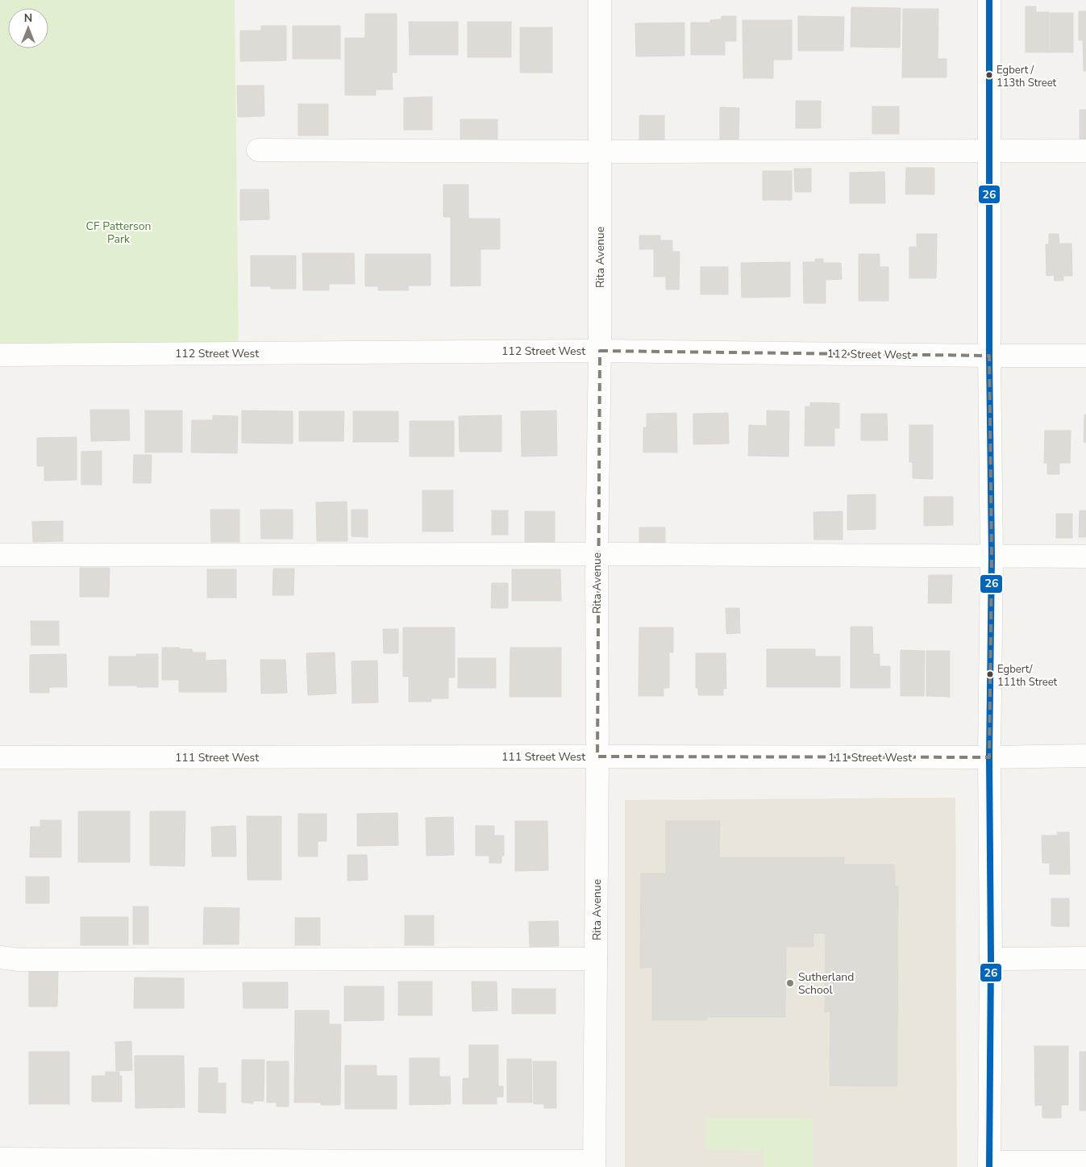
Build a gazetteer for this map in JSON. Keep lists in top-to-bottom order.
{
  "streets": {
    "street": ["Rita Avenue", "112 Street West", "111 Street West"]
  },
  "crossings": [
    ["Rita Avenue", "112 Street West"],
    ["Rita Avenue", "111 Street West"]
  ],
  "parks": ["CF Patterson Park"],
  "places": ["Egbert / 113th Street", "Egbert/ 111th Street", "Sutherland School"],
  "lines": ["transit line 26"],
  "north": "top"
}
